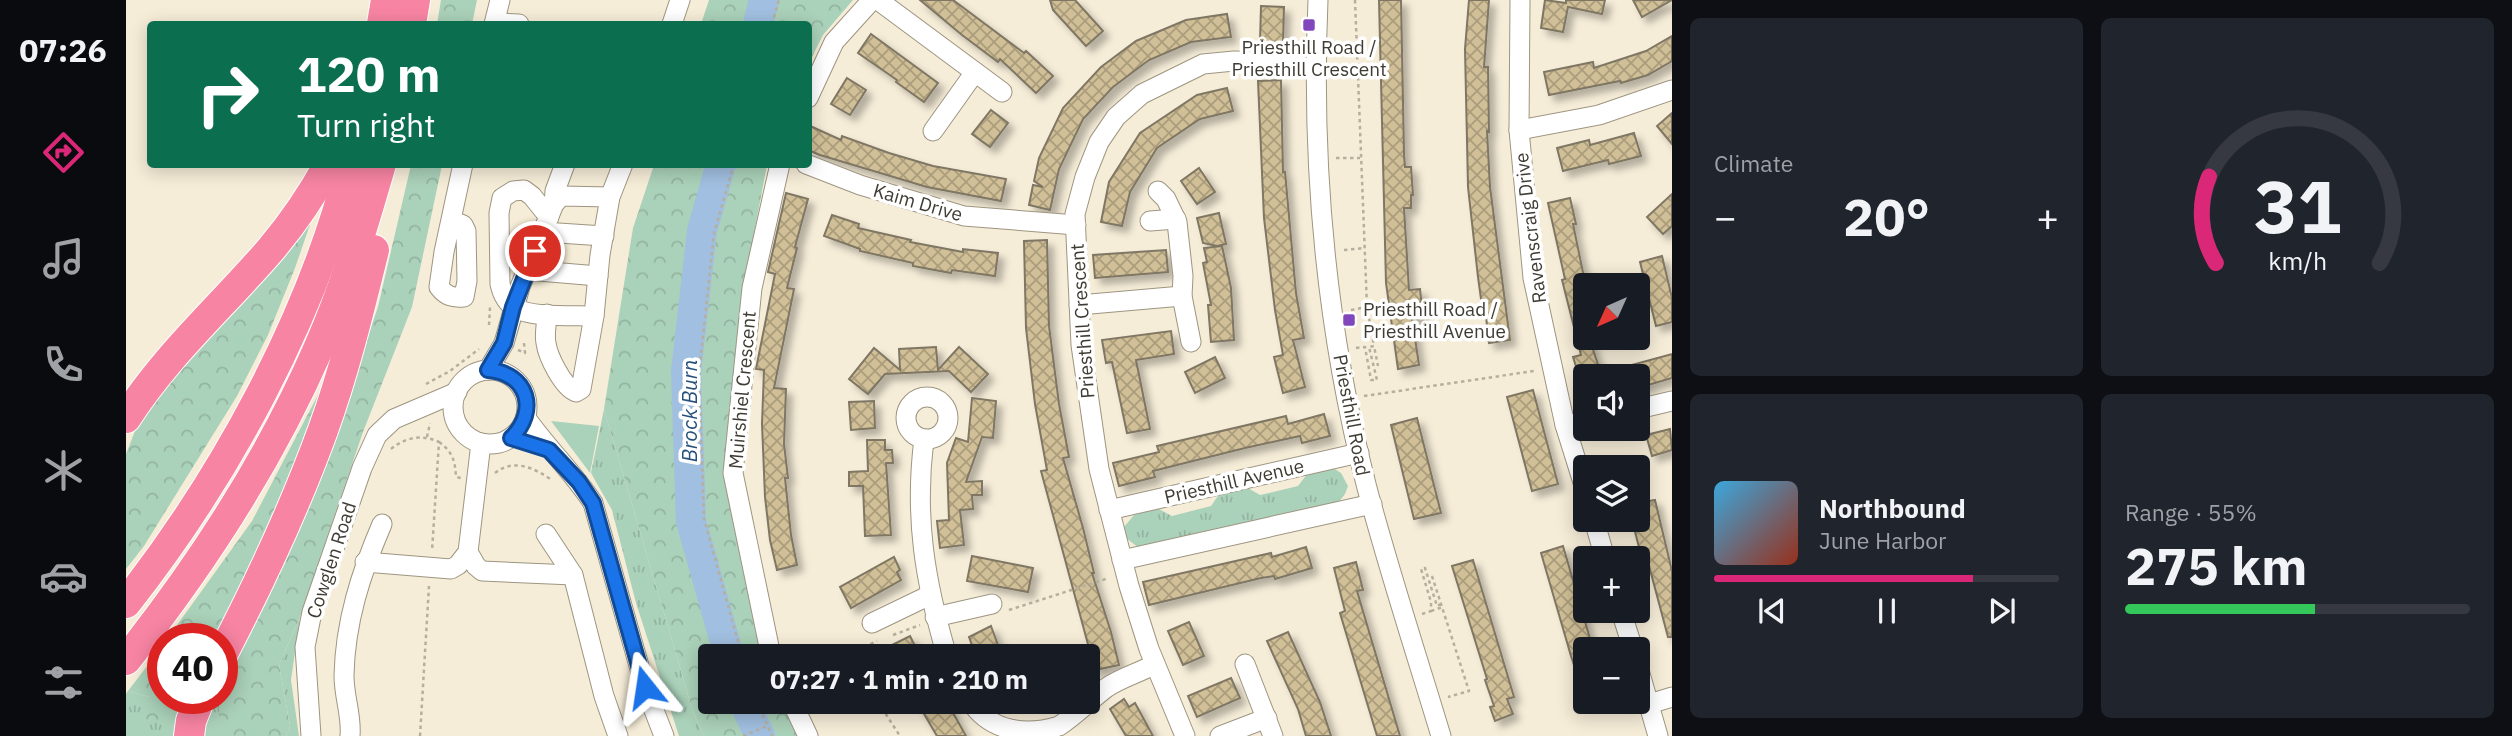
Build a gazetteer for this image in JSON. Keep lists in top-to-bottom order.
{
  "streets": {
    "street": [
      "Kaim Drive",
      "Ravenscraig Drive",
      "Priesthill Crescent",
      "Muirshiel Crescent",
      "Priesthill Road",
      "Priesthill Avenue",
      "Cowglen Road"
    ]
  },
  "crossings": [
    ["Kaim Drive", "Priesthill Crescent"],
    ["Priesthill Crescent", "Priesthill Road"],
    ["Priesthill Crescent", "Priesthill Avenue"],
    ["Priesthill Road", "Priesthill Avenue"]
  ],
  "water": ["Brock Burn"],
  "places": {
    "transit": ["Priesthill Road / Priesthill Crescent", "Priesthill Road / Priesthill Avenue"]
  },
  "north": "bottom left",
  "page": {
    "tabs": "07:26",
    "tile": [
      "Climate",
      ["Range · 55%", "275 km"]
    ],
    "turn": ["120 m", "Turn right"],
    "heat": ["−", "20°", "+"],
    "map_buttons": ["+", "−"],
    "song": ["Northbound", "June Harbor"],
    "limit": "40",
    "trip": "07:27 · 1 min · 210 m",
    "gauge": ["31", "km/h"]
  }
}
